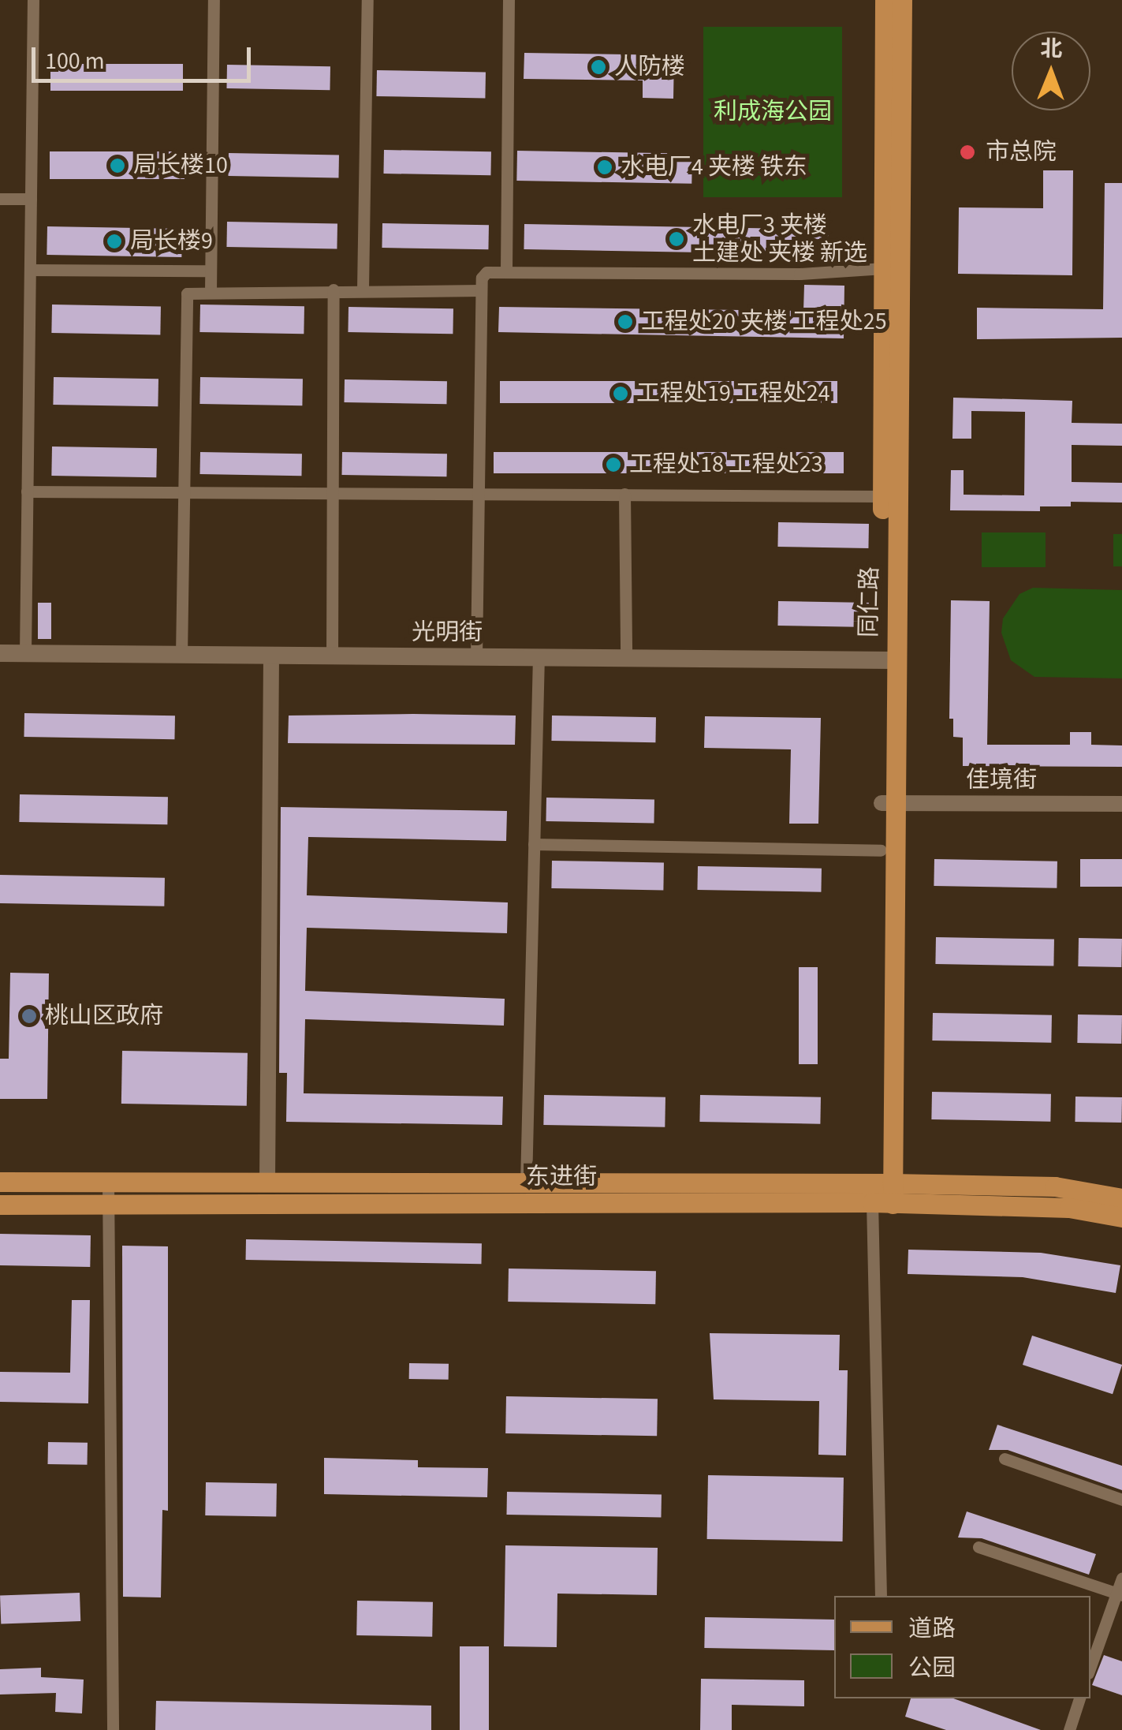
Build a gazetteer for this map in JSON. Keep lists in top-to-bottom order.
{
  "streets": {
    "main road": ["同仁路", "光明街", "东进街"],
    "street": ["佳境街"]
  },
  "crossings": [
    ["同仁路", "光明街"],
    ["同仁路", "佳境街"],
    ["同仁路", "东进街"]
  ],
  "parks": ["利成海公园"],
  "places": [
    "人防楼",
    "市总院",
    "局长楼10",
    "水电厂4 夹楼 铁东",
    "水电厂3 夹楼 土建处 夹楼 新选",
    "局长楼9",
    "工程处20 夹楼 工程处25",
    "工程处19 工程处24",
    "工程处18 工程处23",
    "桃山区政府"
  ],
  "legend": ["道路", "公园"],
  "scale_bar": "100 m",
  "north": "top"
}
